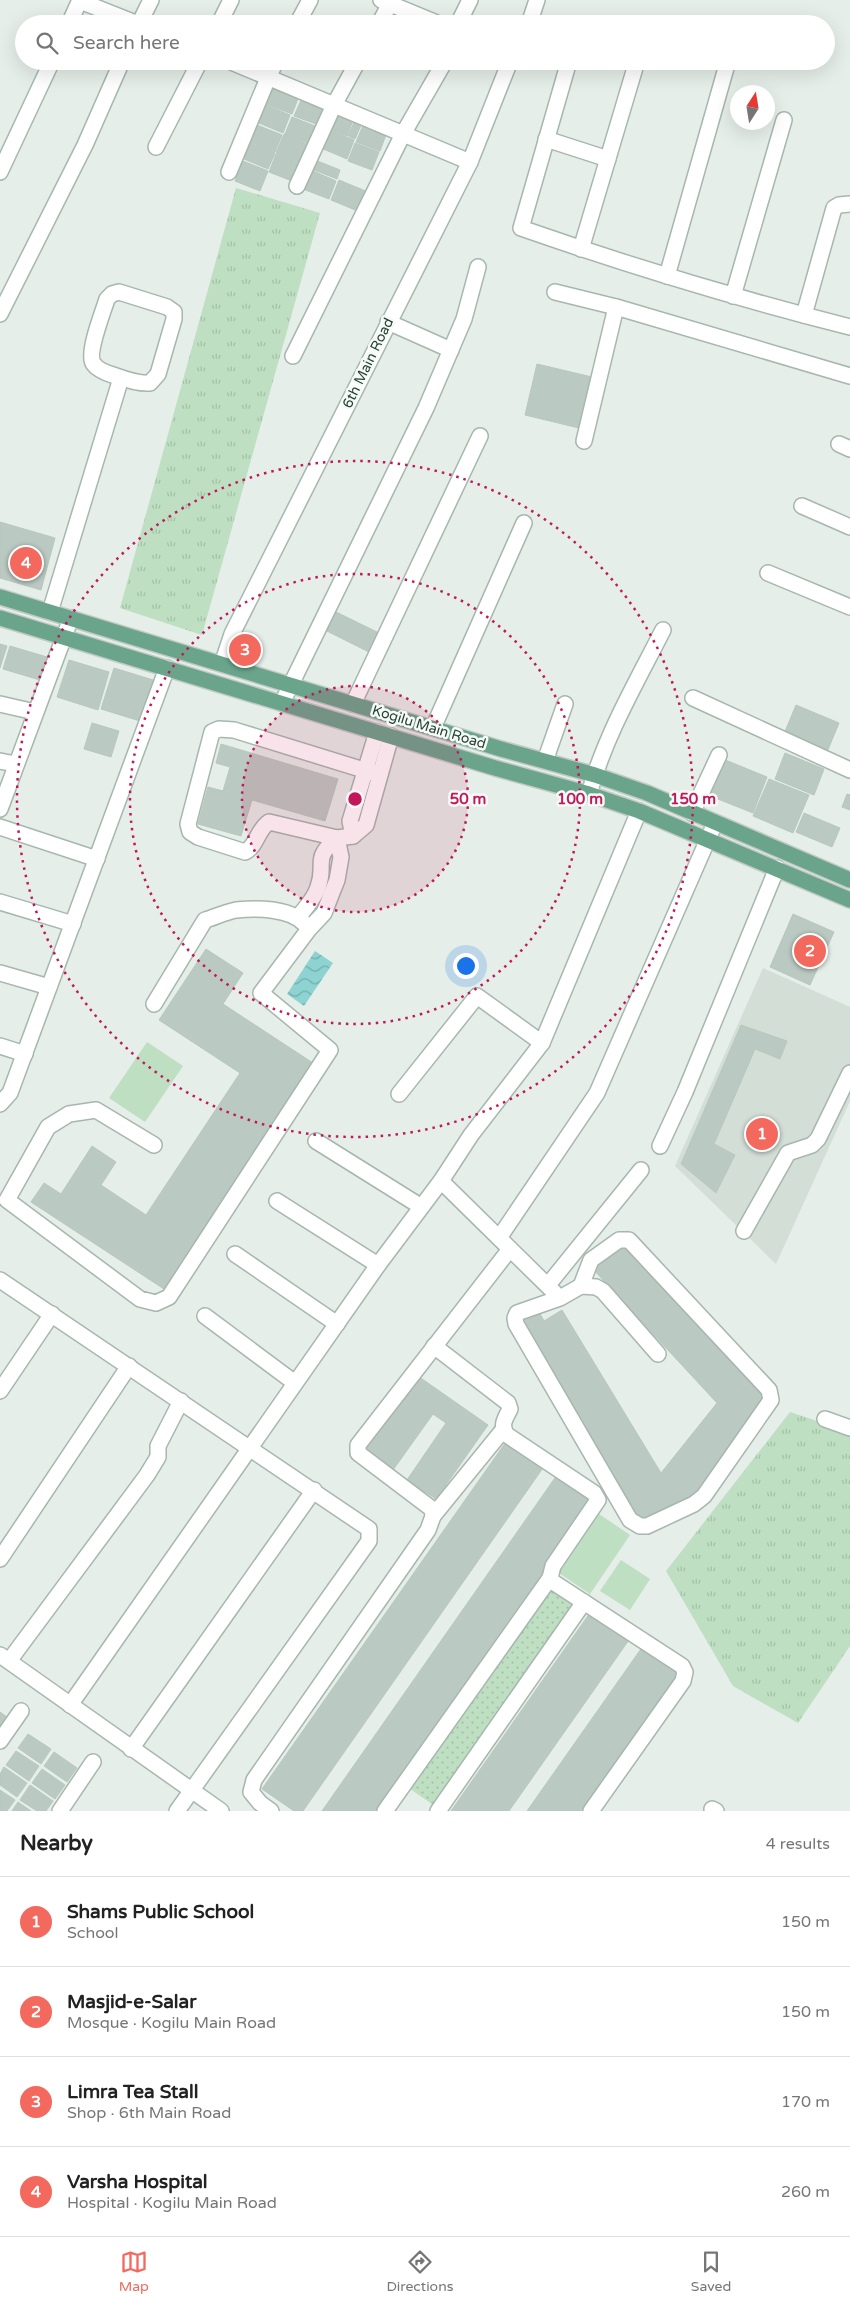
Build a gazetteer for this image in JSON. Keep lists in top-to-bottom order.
{
  "streets": {
    "main road": ["Kogilu Main Road"],
    "street": ["6th Main Road"]
  },
  "crossings": [
    ["6th Main Road", "Kogilu Main Road"]
  ],
  "north": "top",
  "page": {
    "search": "Search here",
    "pins": [
      "4",
      "3",
      "2",
      "1"
    ],
    "heading": ["Nearby", "4 results"],
    "list": [
      {
        "mark": "1",
        "name": "Shams Public School",
        "note": "School",
        "value": "150 m"
      },
      {
        "mark": "2",
        "name": "Masjid-e-Salar",
        "note": "Mosque · Kogilu Main Road",
        "value": "150 m"
      },
      {
        "mark": "3",
        "name": "Limra Tea Stall",
        "note": "Shop · 6th Main Road",
        "value": "170 m"
      },
      {
        "mark": "4",
        "name": "Varsha Hospital",
        "note": "Hospital · Kogilu Main Road",
        "value": "260 m"
      }
    ],
    "nav": ["Map", "Directions", "Saved"]
  },
  "rings": ["50 m", "100 m", "150 m"]
}
